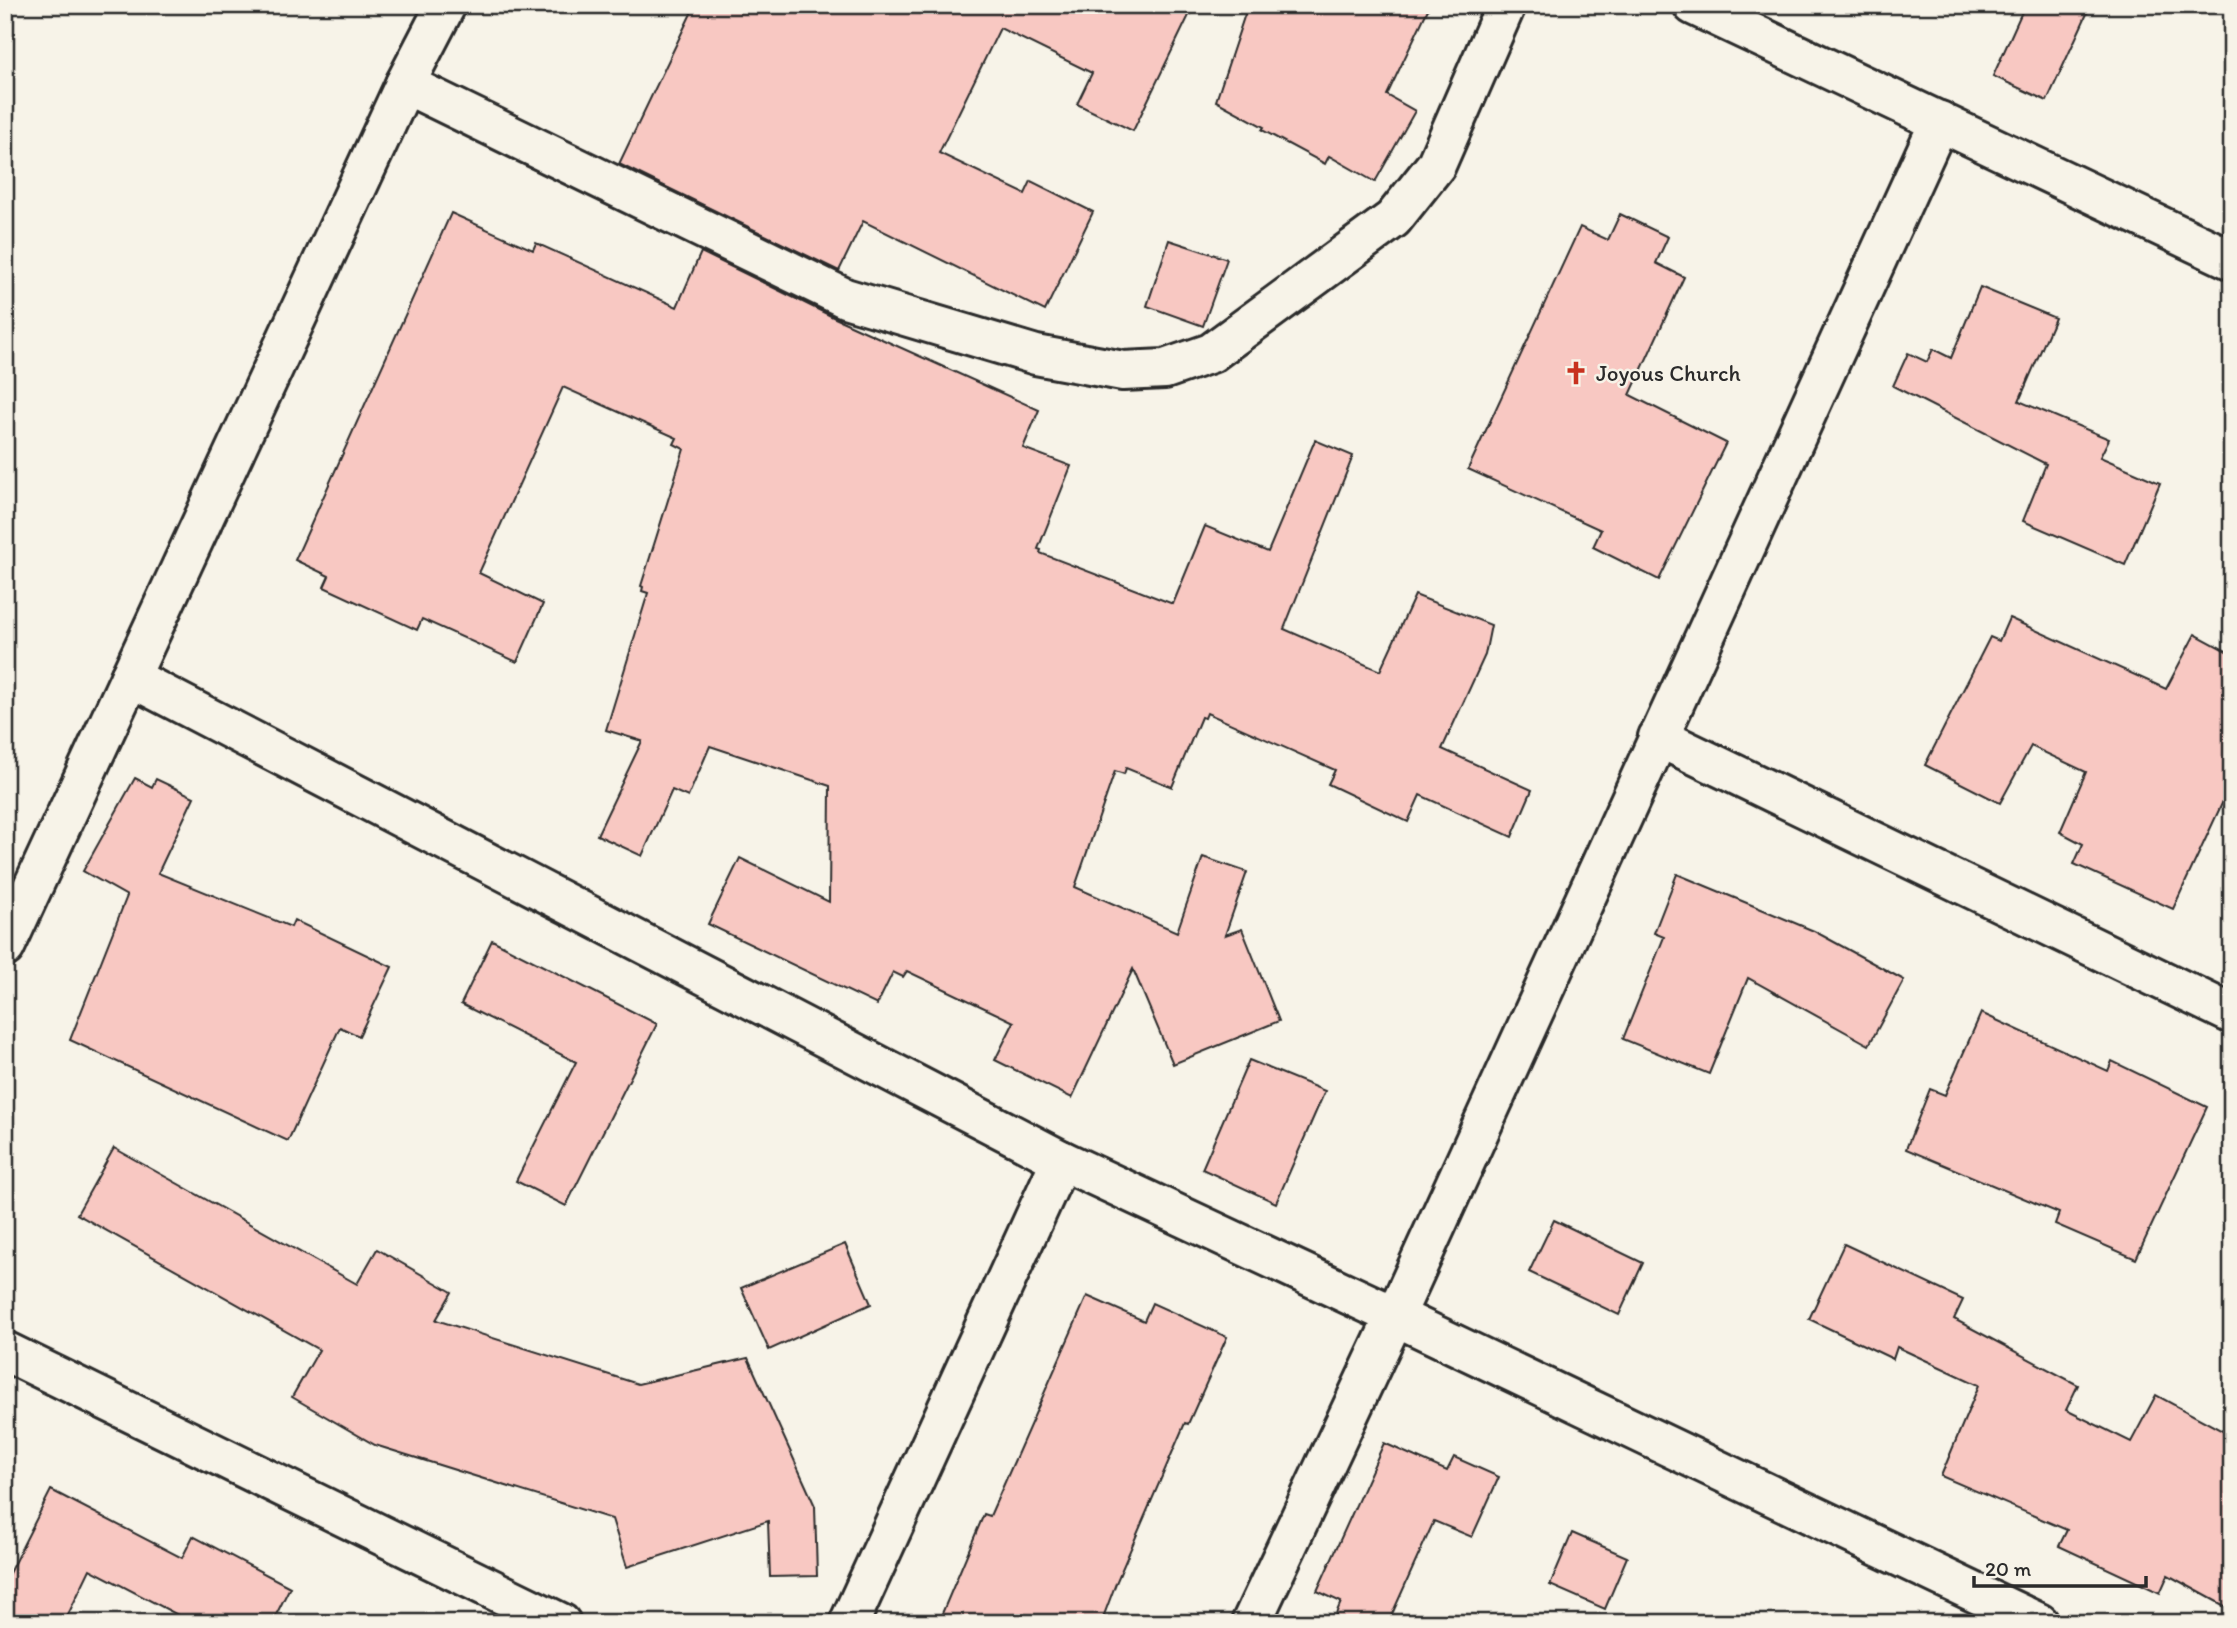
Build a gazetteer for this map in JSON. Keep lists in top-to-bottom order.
{
  "places": {
    "church": ["Joyous Church"]
  },
  "scale_bar": "20 m"
}
